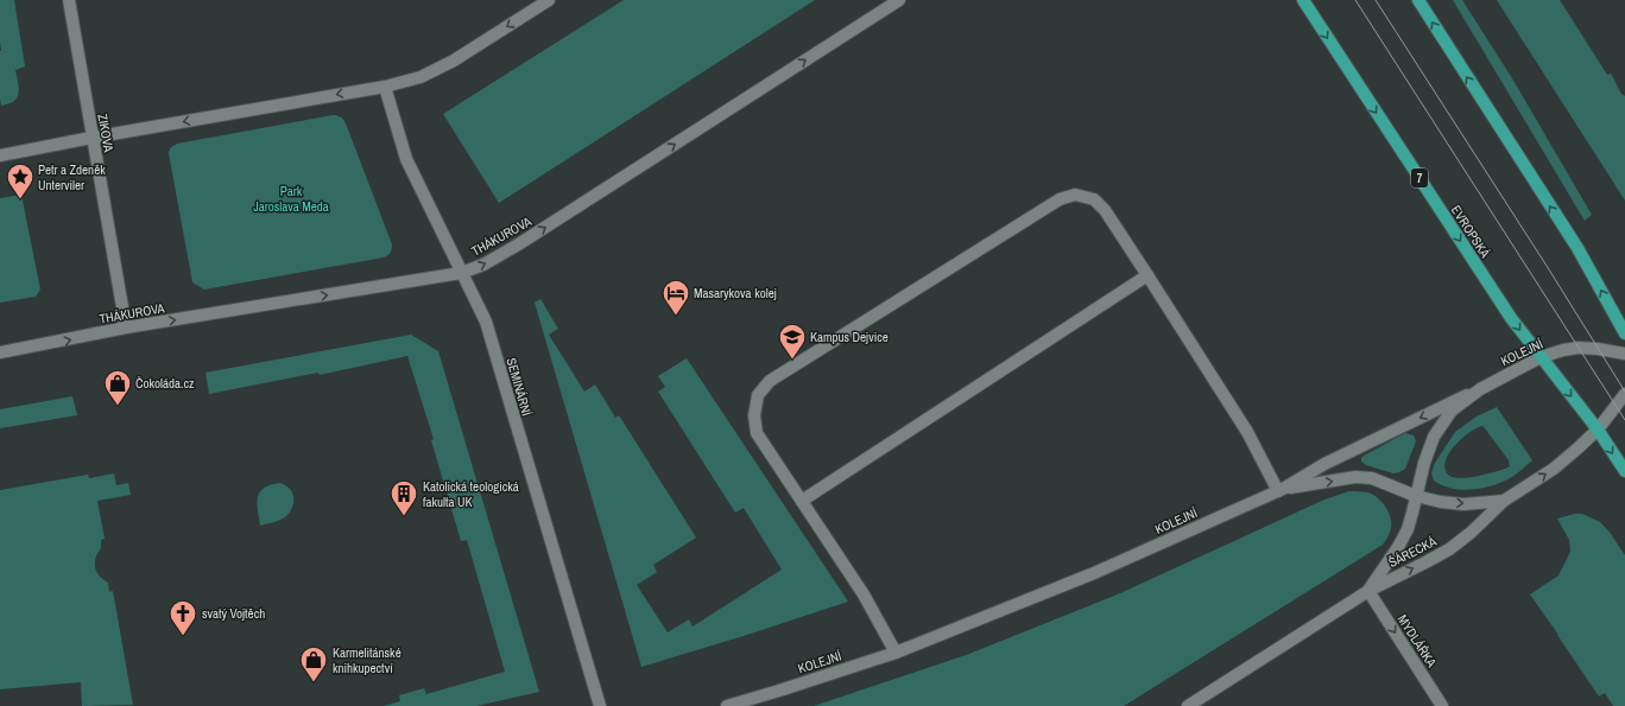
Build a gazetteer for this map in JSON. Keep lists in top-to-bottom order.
{
  "streets": {
    "main road": ["7", "EVROPSKÁ"],
    "street": [
      "ZIKOVA",
      "THÁKUROVA",
      "KOLEJNÍ",
      "SEMINÁRNÍ",
      "ŠÁRECKÁ",
      "MYDLÁŘKA"
    ]
  },
  "crossings": [
    ["ZIKOVA", "THÁKUROVA"],
    ["EVROPSKÁ", "KOLEJNÍ"],
    ["EVROPSKÁ", "ŠÁRECKÁ"],
    ["THÁKUROVA", "SEMINÁRNÍ"],
    ["ŠÁRECKÁ", "MYDLÁŘKA"]
  ],
  "one_way": ["THÁKUROVA", "ŠÁRECKÁ", "MYDLÁŘKA"],
  "parks": ["Park Jaroslava Meda"],
  "places": {
    "place": ["Petr a Zdeněk Unterviler"],
    "hotel": ["Masarykova kolej"],
    "school or university": ["Kampus Dejvice"],
    "shop": ["Čokoláda.cz", "Karmelitánské knihkupectví"],
    "building": ["Katolická teologická fakulta UK"],
    "church": ["svatý Vojtěch"]
  }
}
